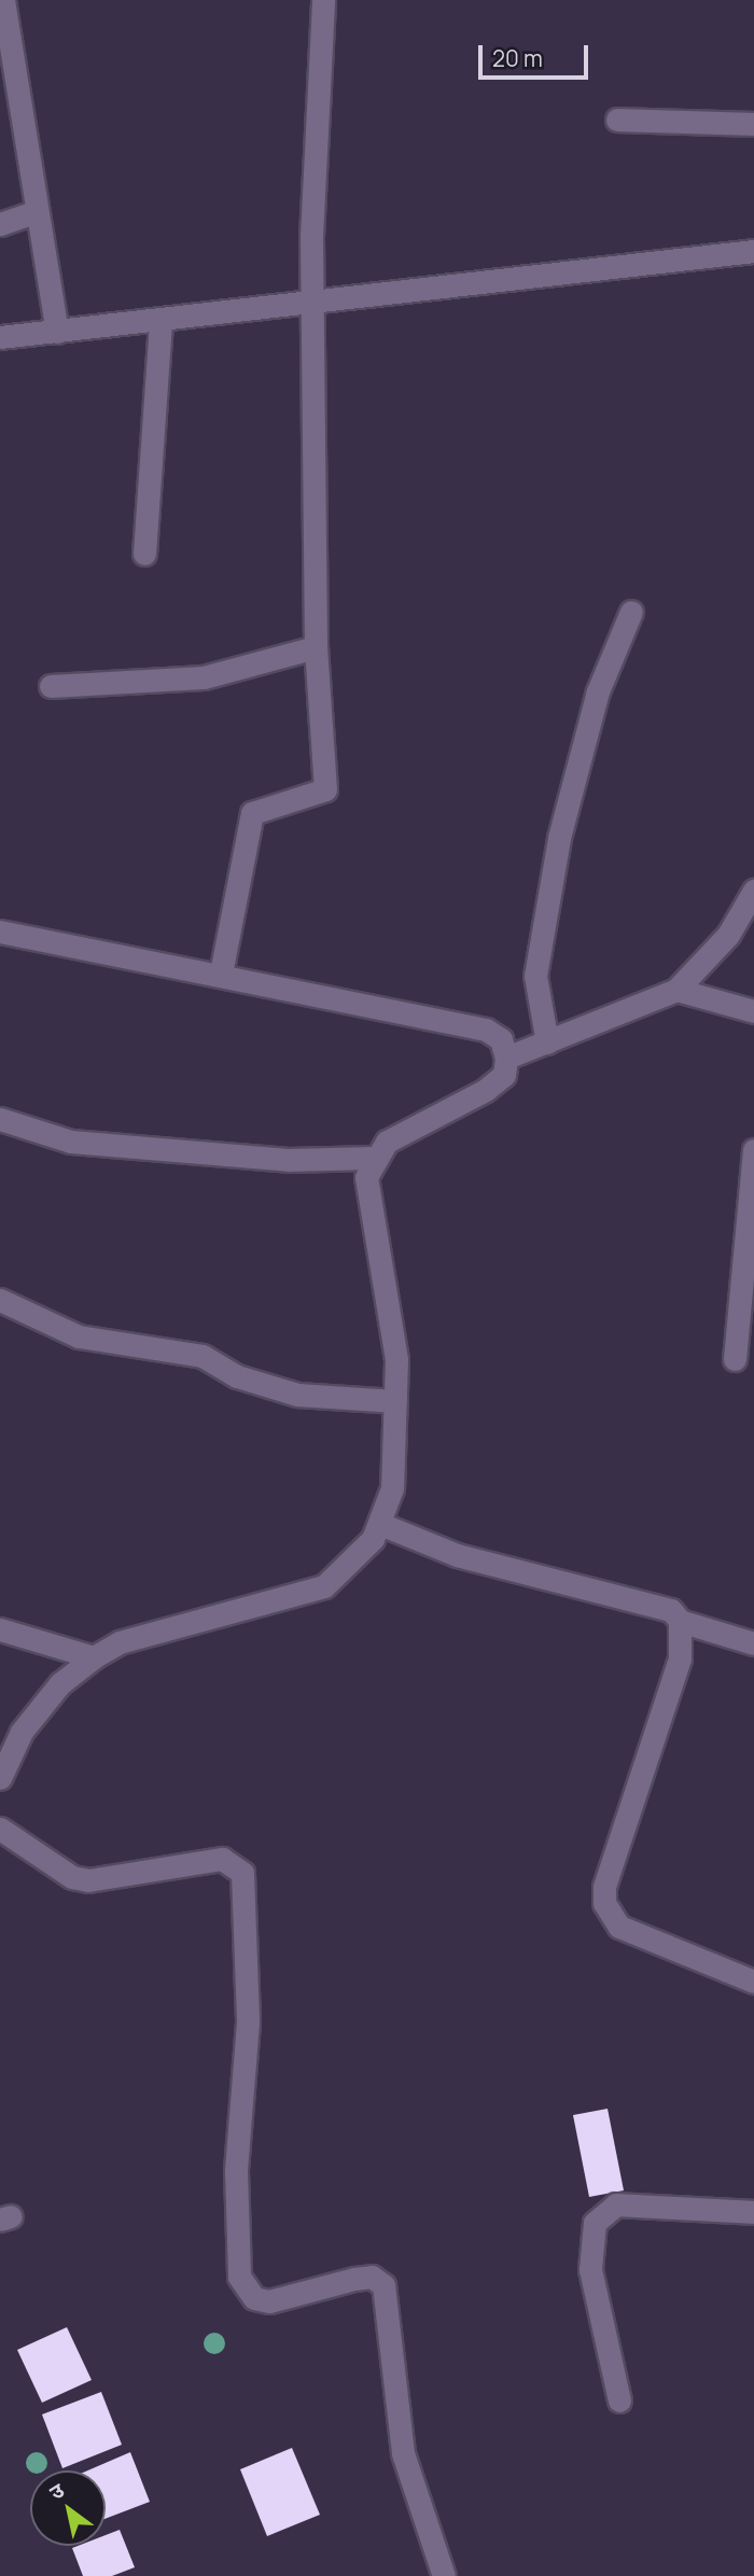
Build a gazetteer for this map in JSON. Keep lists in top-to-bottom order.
{
  "scale_bar": "20 m",
  "north": "top left"
}
